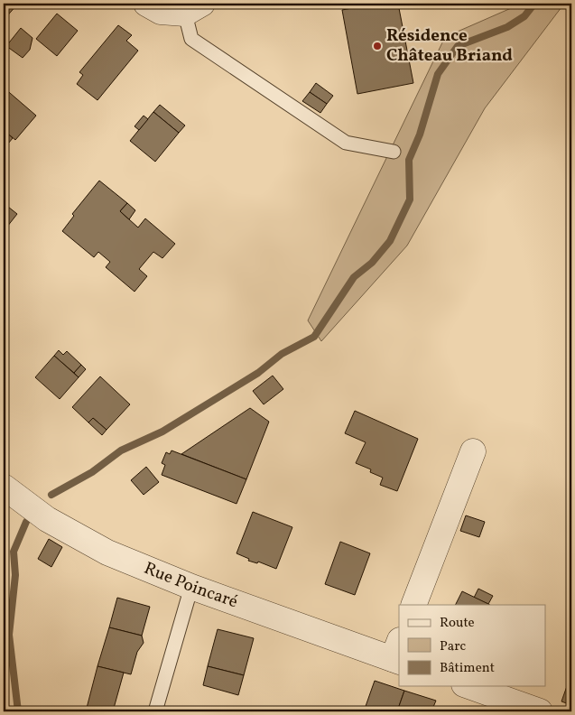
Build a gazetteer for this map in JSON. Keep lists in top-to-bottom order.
{
  "streets": {
    "street": ["Rue Poincaré"]
  },
  "places": ["Résidence Château Briand"],
  "legend": ["Route", "Parc", "Bâtiment"]
}
